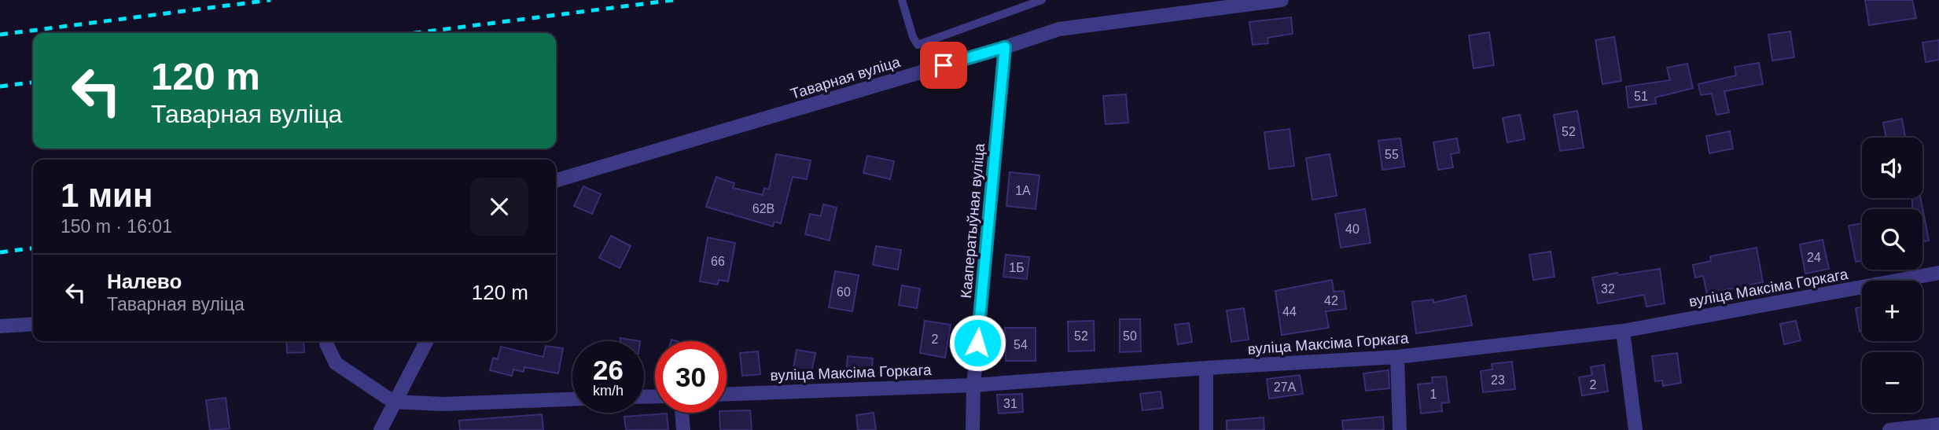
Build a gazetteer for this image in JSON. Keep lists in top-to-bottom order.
{
  "streets": {
    "street": ["Таварная вуліца", "Кааператыўная вуліца", "вуліца Максіма Горкага"]
  },
  "crossings": [
    ["Таварная вуліца", "Кааператыўная вуліца"],
    ["Кааператыўная вуліца", "вуліца Максіма Горкага"]
  ],
  "house_numbers": [
    "51",
    "52",
    "55",
    "1А",
    "62В",
    "40",
    "24",
    "66",
    "1Б",
    "32",
    "60",
    "42",
    "44",
    "52",
    "50",
    "2",
    "54",
    "23",
    "2",
    "27А",
    "1",
    "31"
  ],
  "page": {
    "turn": ["120 m", "Таварная вуліца"],
    "map_buttons": ["+", "−"],
    "heading": ["1 мин", "150 m · 16:01"],
    "list": [
      {
        "name": "Налево",
        "note": "Таварная вуліца",
        "value": "120 m"
      }
    ],
    "speed": "26 km/h",
    "limit": "30"
  }
}
